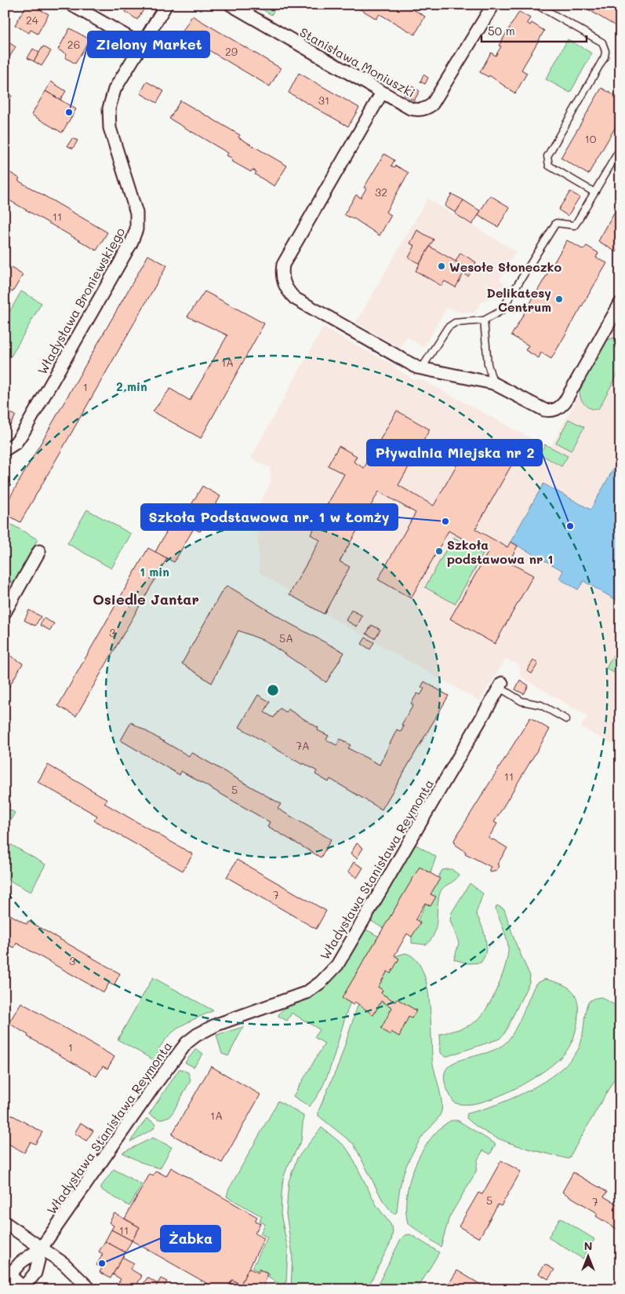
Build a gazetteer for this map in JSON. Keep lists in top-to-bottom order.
{
  "streets": {
    "street": ["Stanisława Moniuszki", "Władysława Broniewskiego", "Władysława Stanisława Reymonta"]
  },
  "districts": ["Osiedle Jantar"],
  "places": [
    "Zielony Market",
    "Wesołe Słoneczko",
    "Delikatesy Centrum",
    "Szkoła Podstawowa nr. 1 w Łomży",
    "Pływalnia Miejska nr 2",
    "Szkoła podstawowa nr 1",
    "Żabka"
  ],
  "house_numbers": [
    "24",
    "26",
    "29",
    "31",
    "10",
    "32",
    "11",
    "1A",
    "1",
    "3",
    "5A",
    "7A",
    "11",
    "5",
    "7",
    "3",
    "1",
    "1A",
    "5",
    "7",
    "11"
  ],
  "scale_bar": "50 m",
  "north": "top",
  "rings": ["2 min", "1 min"]
}
